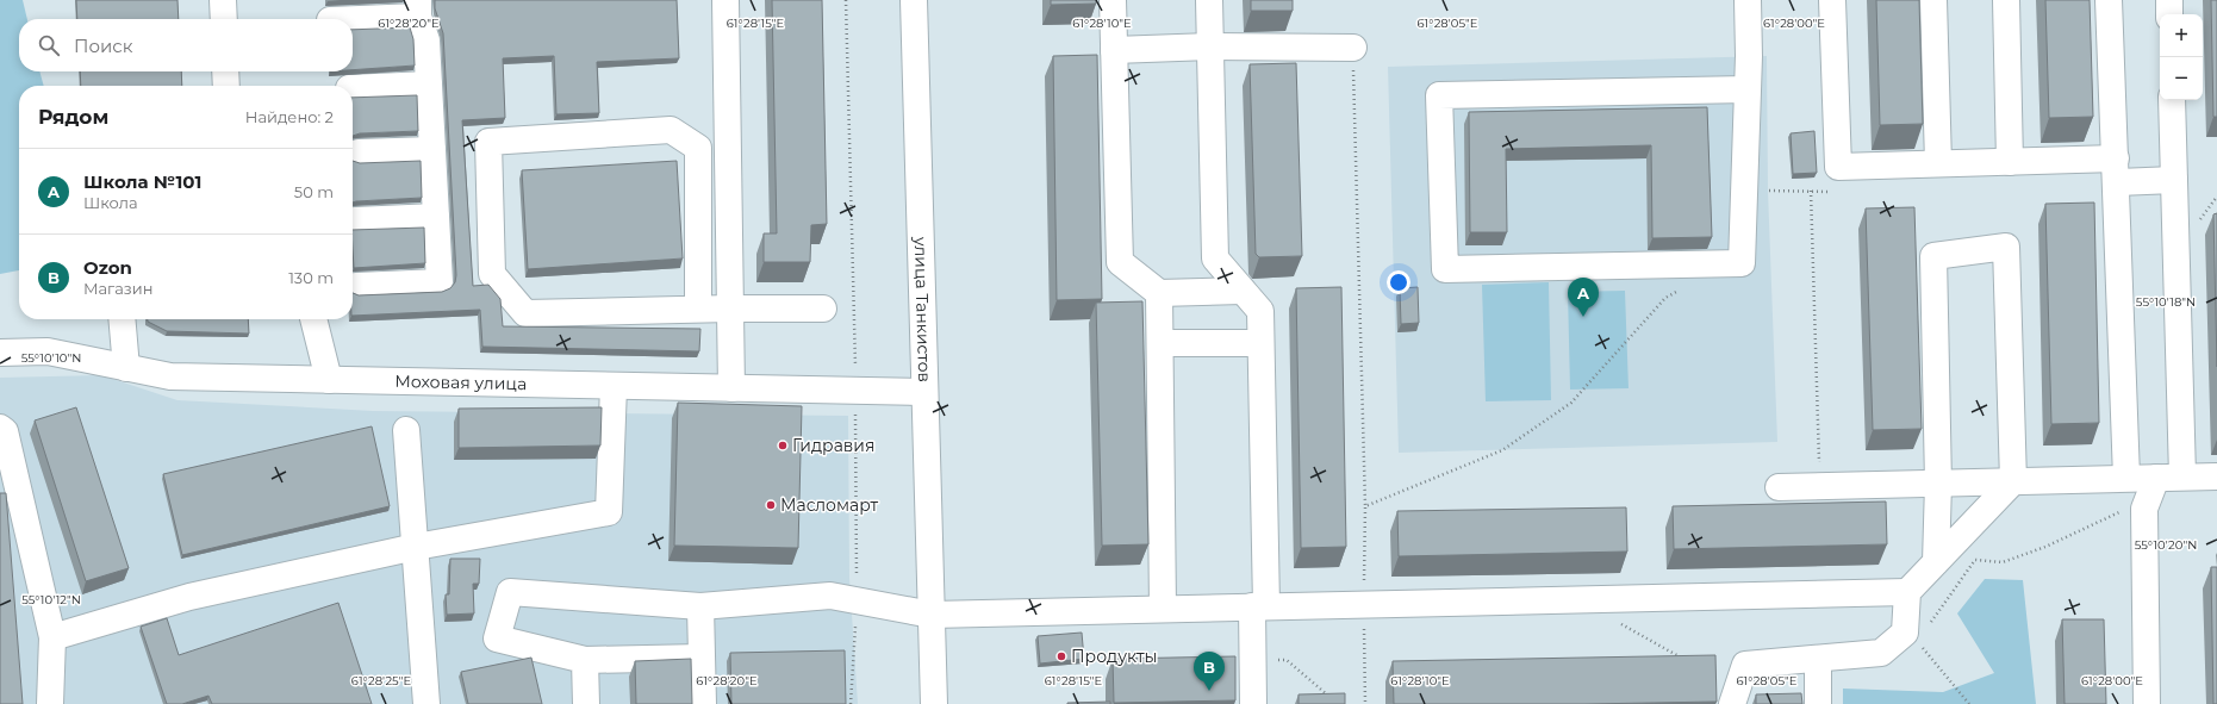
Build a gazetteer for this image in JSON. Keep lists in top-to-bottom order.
{
  "streets": {
    "street": ["улица Танкистов", "Моховая улица"]
  },
  "crossings": [
    ["улица Танкистов", "Моховая улица"]
  ],
  "places": ["Гидравия", "Масломарт", "Продукты"],
  "page": {
    "map_buttons": ["+", "−"],
    "search": "Поиск",
    "heading": ["Рядом", "Найдено: 2"],
    "list": [
      {
        "mark": "A",
        "name": "Школа №101",
        "note": "Школа",
        "value": "50 m"
      },
      {
        "mark": "B",
        "name": "Ozon",
        "note": "Магазин",
        "value": "130 m"
      }
    ],
    "pins": ["A", "B"]
  },
  "coordinates": [
    "61°28'20\"E",
    "61°28'15\"E",
    "61°28'10\"E",
    "61°28'05\"E",
    "61°28'00\"E",
    "55°10'18\"N",
    "55°10'10\"N",
    "55°10'20\"N",
    "55°10'12\"N",
    "61°28'25\"E"
  ]
}
